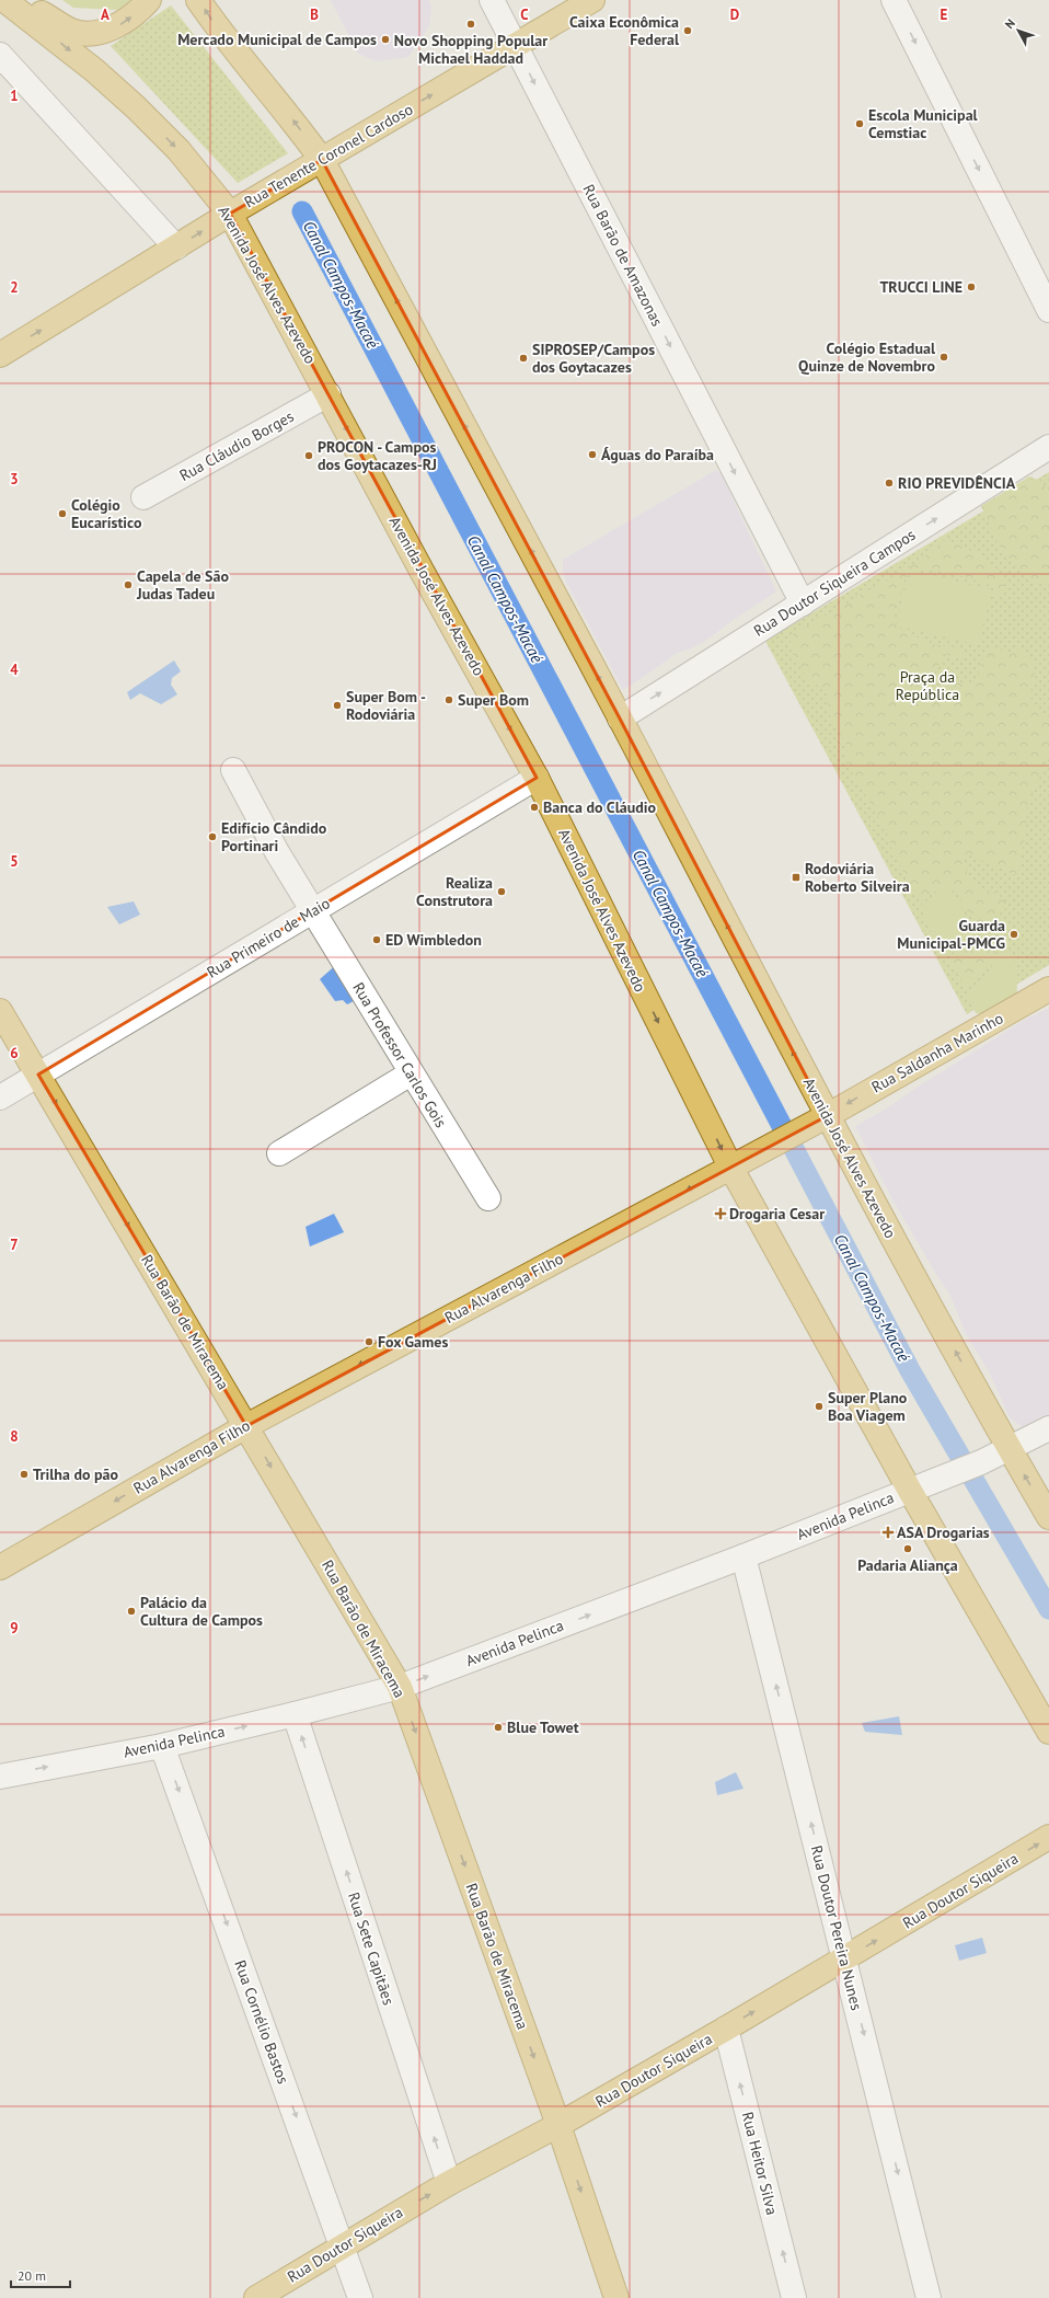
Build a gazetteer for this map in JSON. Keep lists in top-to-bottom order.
{
  "streets": {
    "main road": [
      "Rua Tenente Coronel Cardoso",
      "Avenida José Alves Azevedo",
      "Rua Saldanha Marinho",
      "Rua Alvarenga Filho",
      "Rua Barão de Miracema",
      "Rua Doutor Siqueira"
    ],
    "street": [
      "Rua Barão de Amazonas",
      "Rua Cláudio Borges",
      "Rua Doutor Siqueira Campos",
      "Rua Primeiro de Maio",
      "Rua Professor Carlos Gois",
      "Avenida Pelinca",
      "Rua Doutor Pereira Nunes",
      "Rua Sete Capitães",
      "Rua Cornélio Bastos",
      "Rua Heitor Silva"
    ]
  },
  "crossings": [
    ["Rua Tenente Coronel Cardoso", "Rua Barão de Amazonas"],
    ["Rua Tenente Coronel Cardoso", "Avenida José Alves Azevedo"],
    ["Rua Barão de Amazonas", "Rua Doutor Siqueira Campos"],
    ["Avenida José Alves Azevedo", "Rua Cláudio Borges"],
    ["Avenida José Alves Azevedo", "Rua Doutor Siqueira Campos"],
    ["Avenida José Alves Azevedo", "Rua Primeiro de Maio"],
    ["Avenida José Alves Azevedo", "Rua Saldanha Marinho"],
    ["Avenida José Alves Azevedo", "Rua Alvarenga Filho"],
    ["Avenida José Alves Azevedo", "Avenida Pelinca"],
    ["Rua Primeiro de Maio", "Rua Professor Carlos Gois"],
    ["Rua Primeiro de Maio", "Rua Barão de Miracema"],
    ["Rua Saldanha Marinho", "Rua Alvarenga Filho"],
    ["Rua Alvarenga Filho", "Rua Barão de Miracema"],
    ["Rua Barão de Miracema", "Avenida Pelinca"],
    ["Rua Barão de Miracema", "Rua Doutor Siqueira"],
    ["Avenida Pelinca", "Rua Doutor Pereira Nunes"],
    ["Avenida Pelinca", "Rua Sete Capitães"],
    ["Avenida Pelinca", "Rua Cornélio Bastos"],
    ["Rua Doutor Siqueira", "Rua Doutor Pereira Nunes"],
    ["Rua Doutor Siqueira", "Rua Sete Capitães"],
    ["Rua Doutor Siqueira", "Rua Cornélio Bastos"],
    ["Rua Doutor Siqueira", "Rua Heitor Silva"]
  ],
  "one_way": [
    "Rua Tenente Coronel Cardoso",
    "Rua Barão de Amazonas",
    "Rua Doutor Siqueira Campos",
    "Rua Saldanha Marinho",
    "Rua Alvarenga Filho",
    "Rua Barão de Miracema",
    "Avenida Pelinca",
    "Rua Doutor Siqueira",
    "Rua Sete Capitães",
    "Rua Cornélio Bastos",
    "Rua Heitor Silva"
  ],
  "water": ["Canal Campos-Macaé"],
  "parks": ["Praça da República"],
  "places": {
    "other": [
      "Novo Shopping Popular Michael Haddad",
      "Caixa Econômica Federal",
      "Mercado Municipal de Campos",
      "Escola Municipal Cemstiac",
      "TRUCCI LINE",
      "Colégio Estadual Quinze de Novembro",
      "SIPROSEP/Campos dos Goytacazes",
      "Águas do Paraíba",
      "PROCON - Campos dos Goytacazes-RJ",
      "RIO PREVIDÊNCIA",
      "Colégio Eucarístico",
      "Capela de São Judas Tadeu",
      "Super Bom",
      "Super Bom - Rodoviária",
      "Banca do Cláudio",
      "Edifício Cândido Portinari",
      "Realiza Construtora",
      "Guarda Municipal-PMCG",
      "ED Wimbledon",
      "Fox Games",
      "Super Plano Boa Viagem",
      "Trilha do pão",
      "Padaria Aliança",
      "Palácio da Cultura de Campos",
      "Blue Towet"
    ],
    "transit": ["Rodoviária Roberto Silveira"],
    "health": ["Drogaria Cesar", "ASA Drogarias"]
  },
  "scale_bar": "20 m",
  "north": "top left",
  "grid": {
    "columns": [
      "A",
      "B",
      "C",
      "D",
      "E"
    ],
    "rows": [
      "1",
      "2",
      "3",
      "4",
      "5",
      "6",
      "7",
      "8",
      "9"
    ]
  }
}
